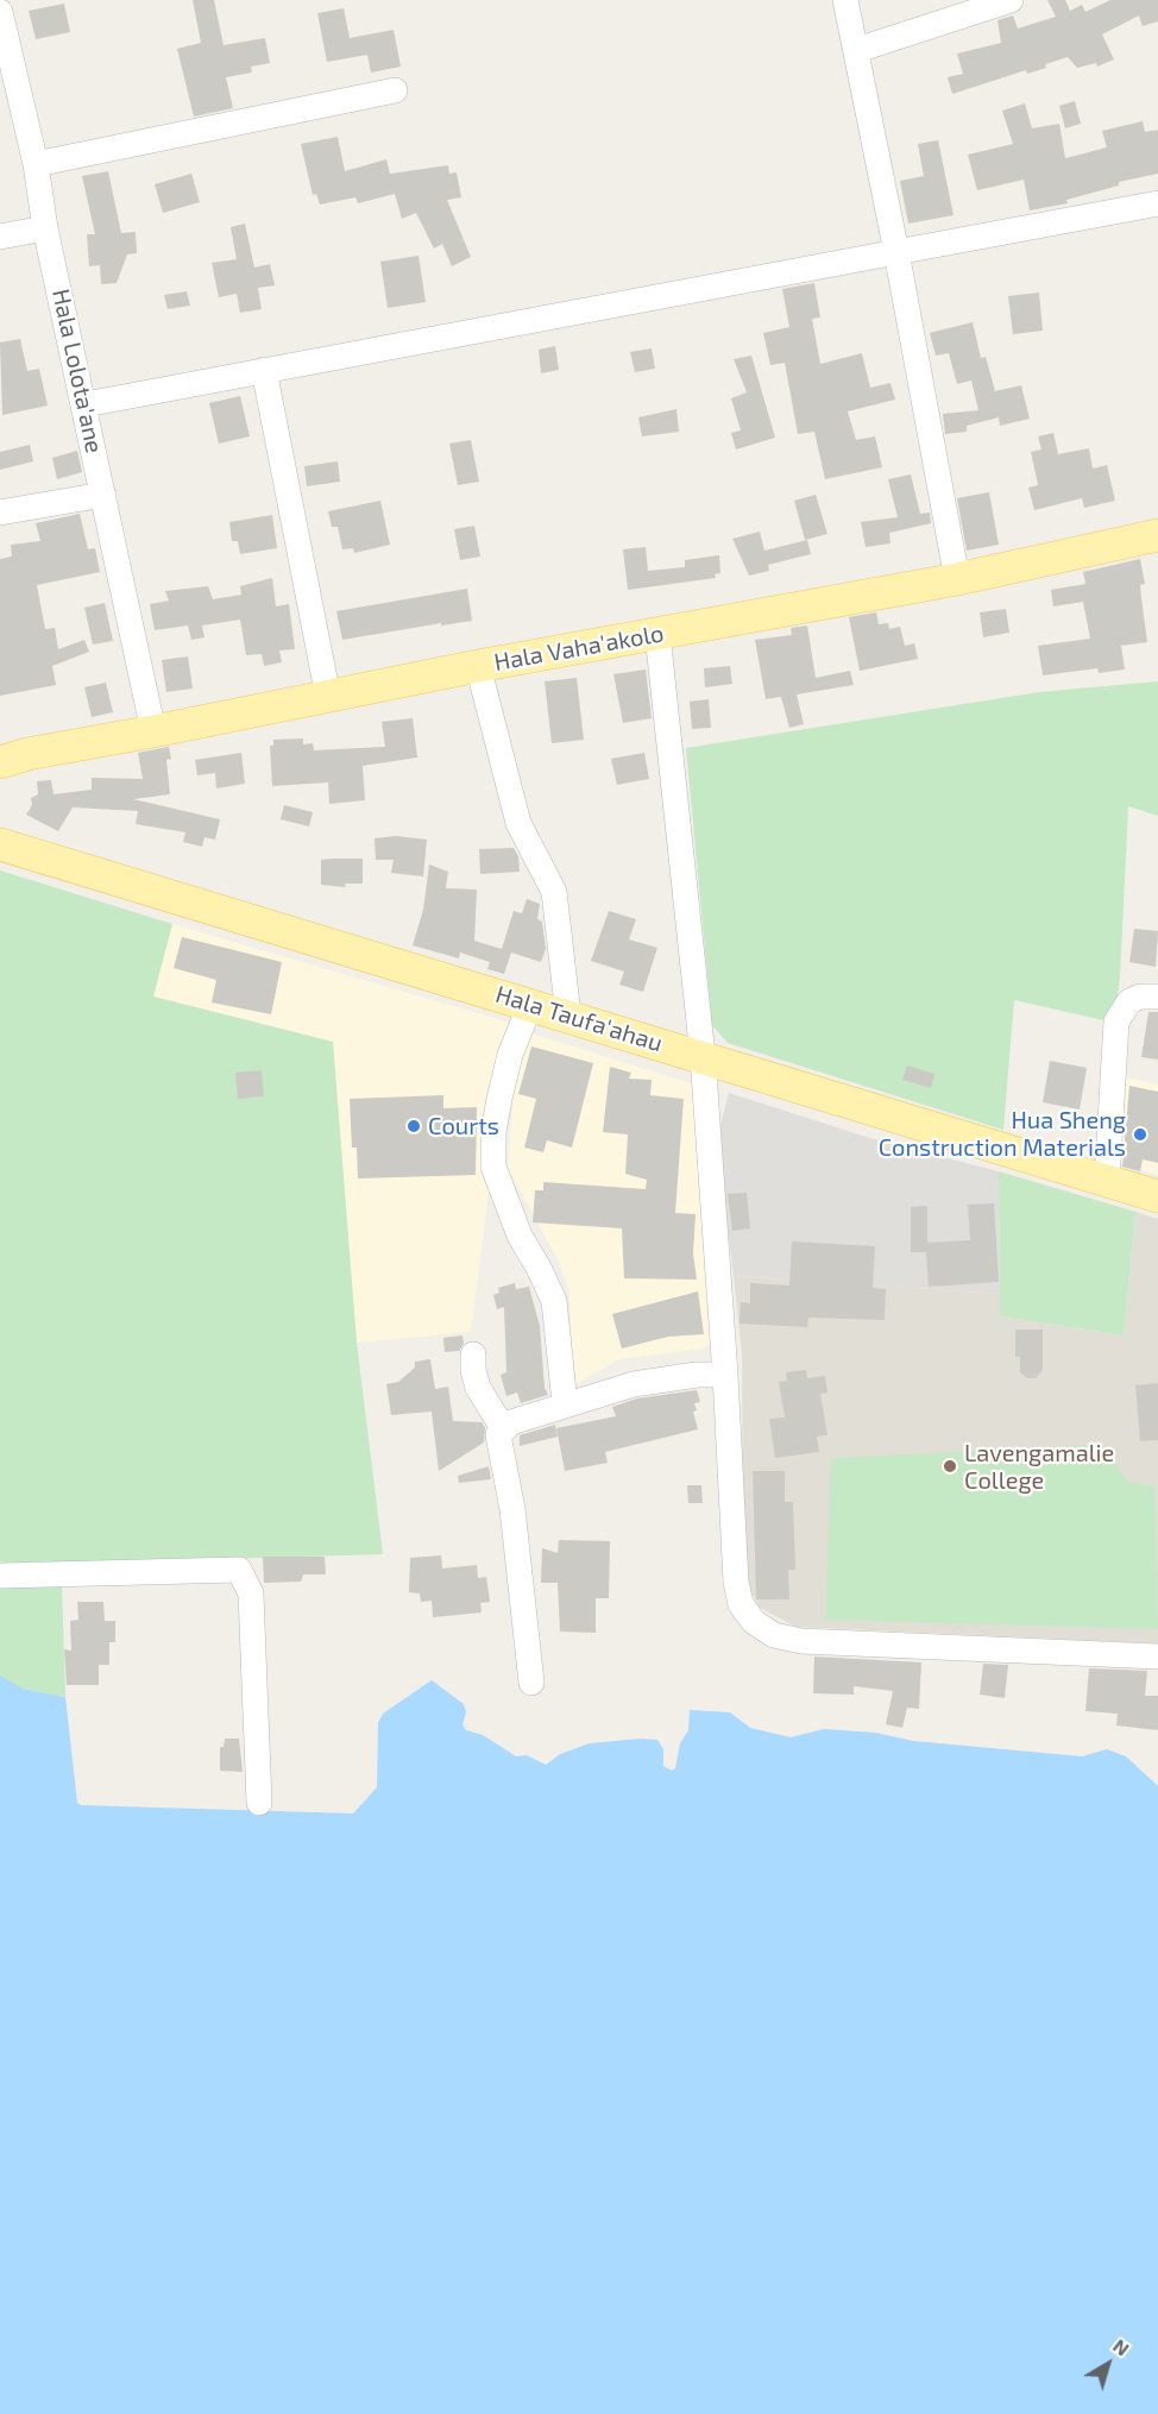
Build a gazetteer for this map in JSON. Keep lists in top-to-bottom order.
{
  "streets": {
    "main road": ["Hala Vaha'akolo", "Hala Taufa'ahau"],
    "street": ["Hala Lolota'ane"]
  },
  "crossings": [
    ["Hala Lolota'ane", "Hala Vaha'akolo"]
  ],
  "places": ["Courts", "Hua Sheng Construction Materials", "Lavengamalie College"],
  "north": "top right"
}
